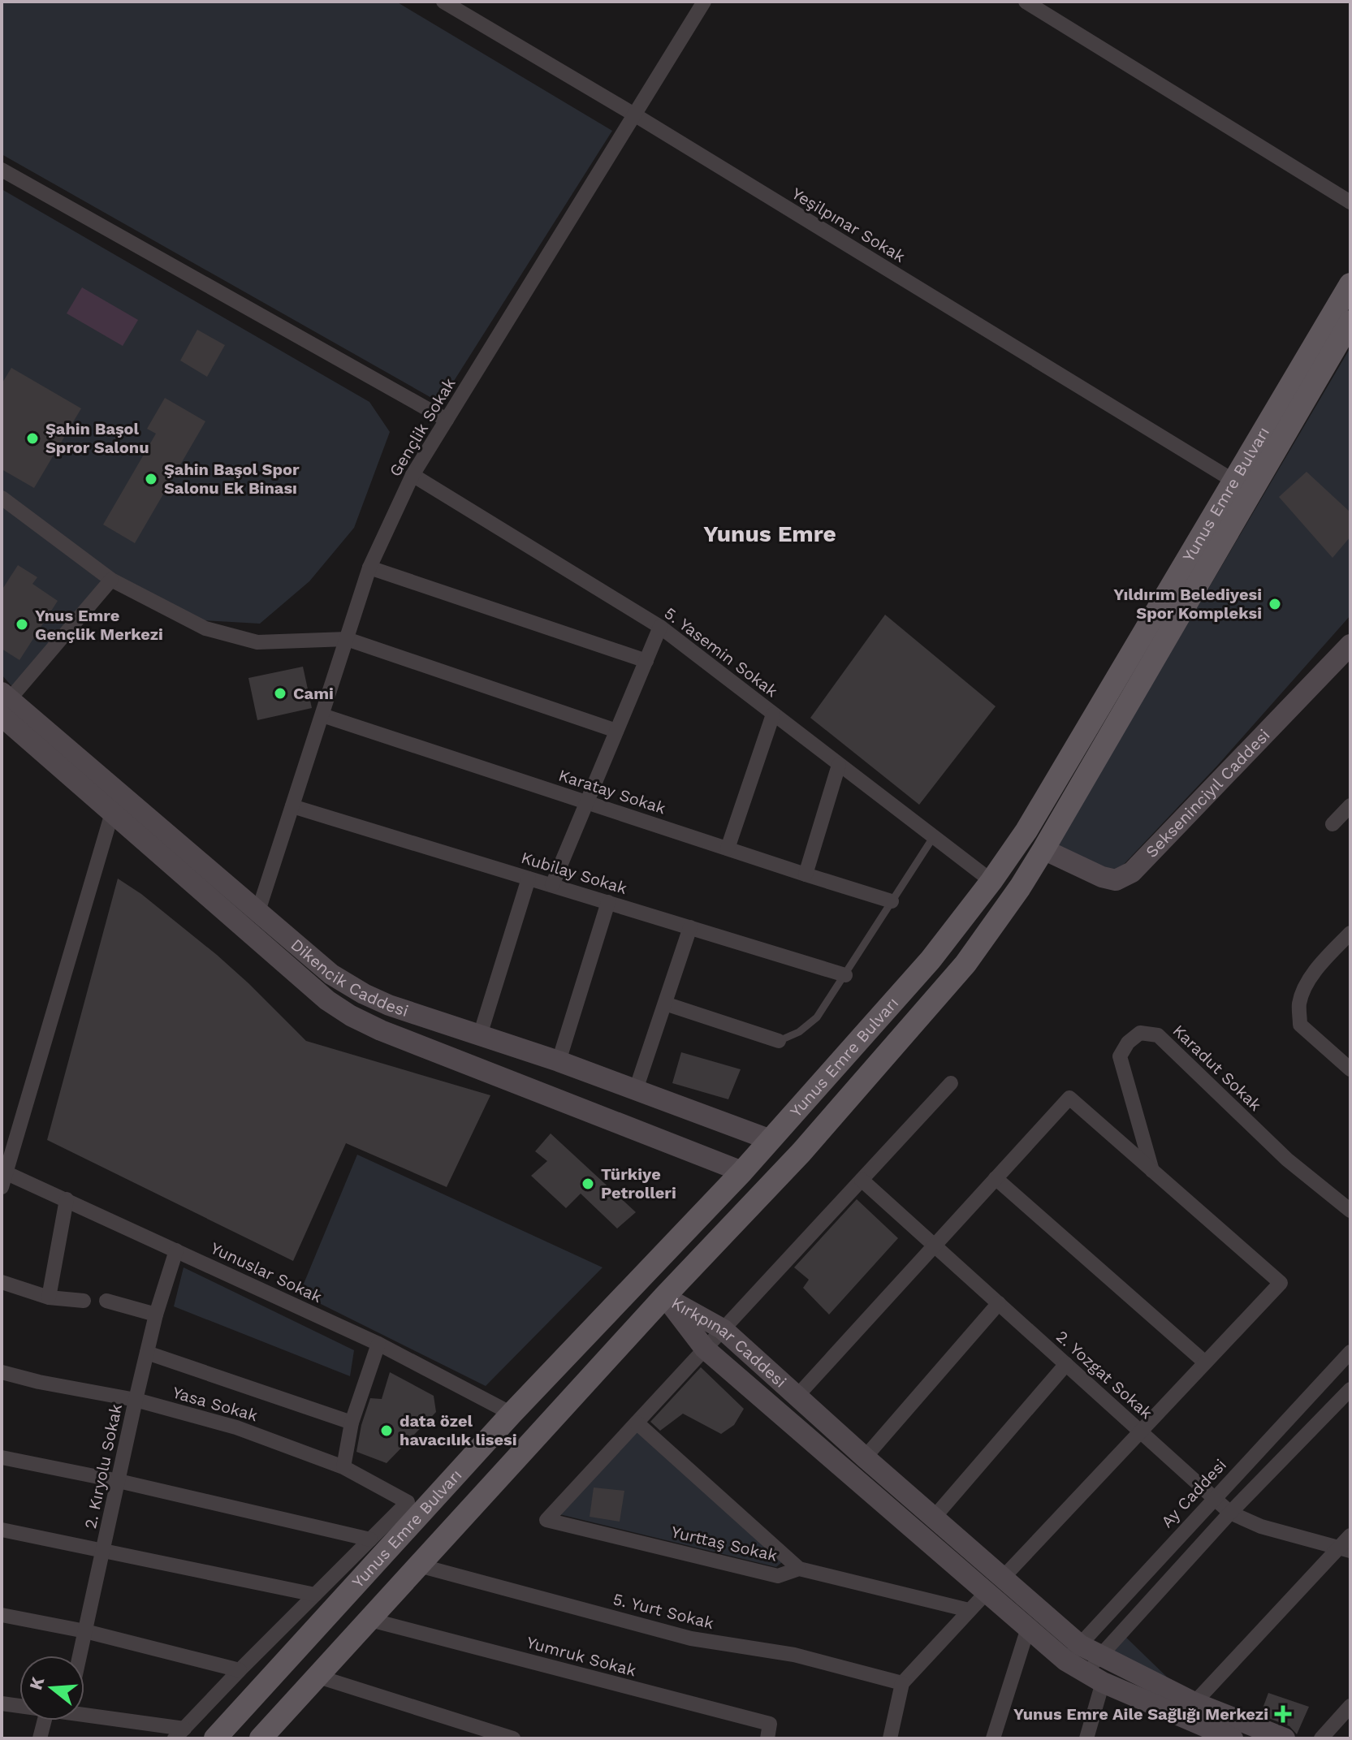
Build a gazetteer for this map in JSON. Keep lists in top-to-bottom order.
{
  "streets": {
    "main road": [
      "Yunus Emre Bulvarı",
      "Sekseninciyıl Caddesi",
      "Dikencik Caddesi",
      "Kırkpınar Caddesi"
    ],
    "street": [
      "Yeşilpınar Sokak",
      "Gençlik Sokak",
      "5. Yasemin Sokak",
      "Karatay Sokak",
      "Kubilay Sokak",
      "Karadut Sokak",
      "Yunuslar Sokak",
      "2. Yozgat Sokak",
      "Yasa Sokak",
      "2. Kıryolu Sokak",
      "Ay Caddesi",
      "Yurttaş Sokak",
      "5. Yurt Sokak",
      "Yumruk Sokak"
    ]
  },
  "crossings": [
    ["Yeşilpınar Sokak", "Gençlik Sokak"],
    ["Yeşilpınar Sokak", "Yunus Emre Bulvarı"],
    ["Gençlik Sokak", "5. Yasemin Sokak"],
    ["Gençlik Sokak", "Karatay Sokak"],
    ["Gençlik Sokak", "Kubilay Sokak"],
    ["Gençlik Sokak", "Dikencik Caddesi"],
    ["Yunus Emre Bulvarı", "5. Yasemin Sokak"],
    ["Yunus Emre Bulvarı", "Sekseninciyıl Caddesi"],
    ["Yunus Emre Bulvarı", "Dikencik Caddesi"],
    ["Yunus Emre Bulvarı", "Yunuslar Sokak"],
    ["Yunus Emre Bulvarı", "Kırkpınar Caddesi"],
    ["Yunus Emre Bulvarı", "5. Yurt Sokak"],
    ["Yunus Emre Bulvarı", "Yumruk Sokak"],
    ["Yunuslar Sokak", "2. Kıryolu Sokak"],
    ["Kırkpınar Caddesi", "Ay Caddesi"],
    ["2. Yozgat Sokak", "Ay Caddesi"],
    ["Yasa Sokak", "2. Kıryolu Sokak"]
  ],
  "districts": ["Yunus Emre"],
  "places": {
    "other": [
      "Şahin Başol Spror Salonu",
      "Şahin Başol Spor Salonu Ek Binası",
      "Yıldırım Belediyesi Spor Kompleksi",
      "Ynus Emre Gençlik Merkezi",
      "Cami",
      "Türkiye Petrolleri",
      "data özel havacılık lisesi"
    ],
    "health": ["Yunus Emre Aile Sağlığı Merkezi"]
  },
  "north": "left"
}
